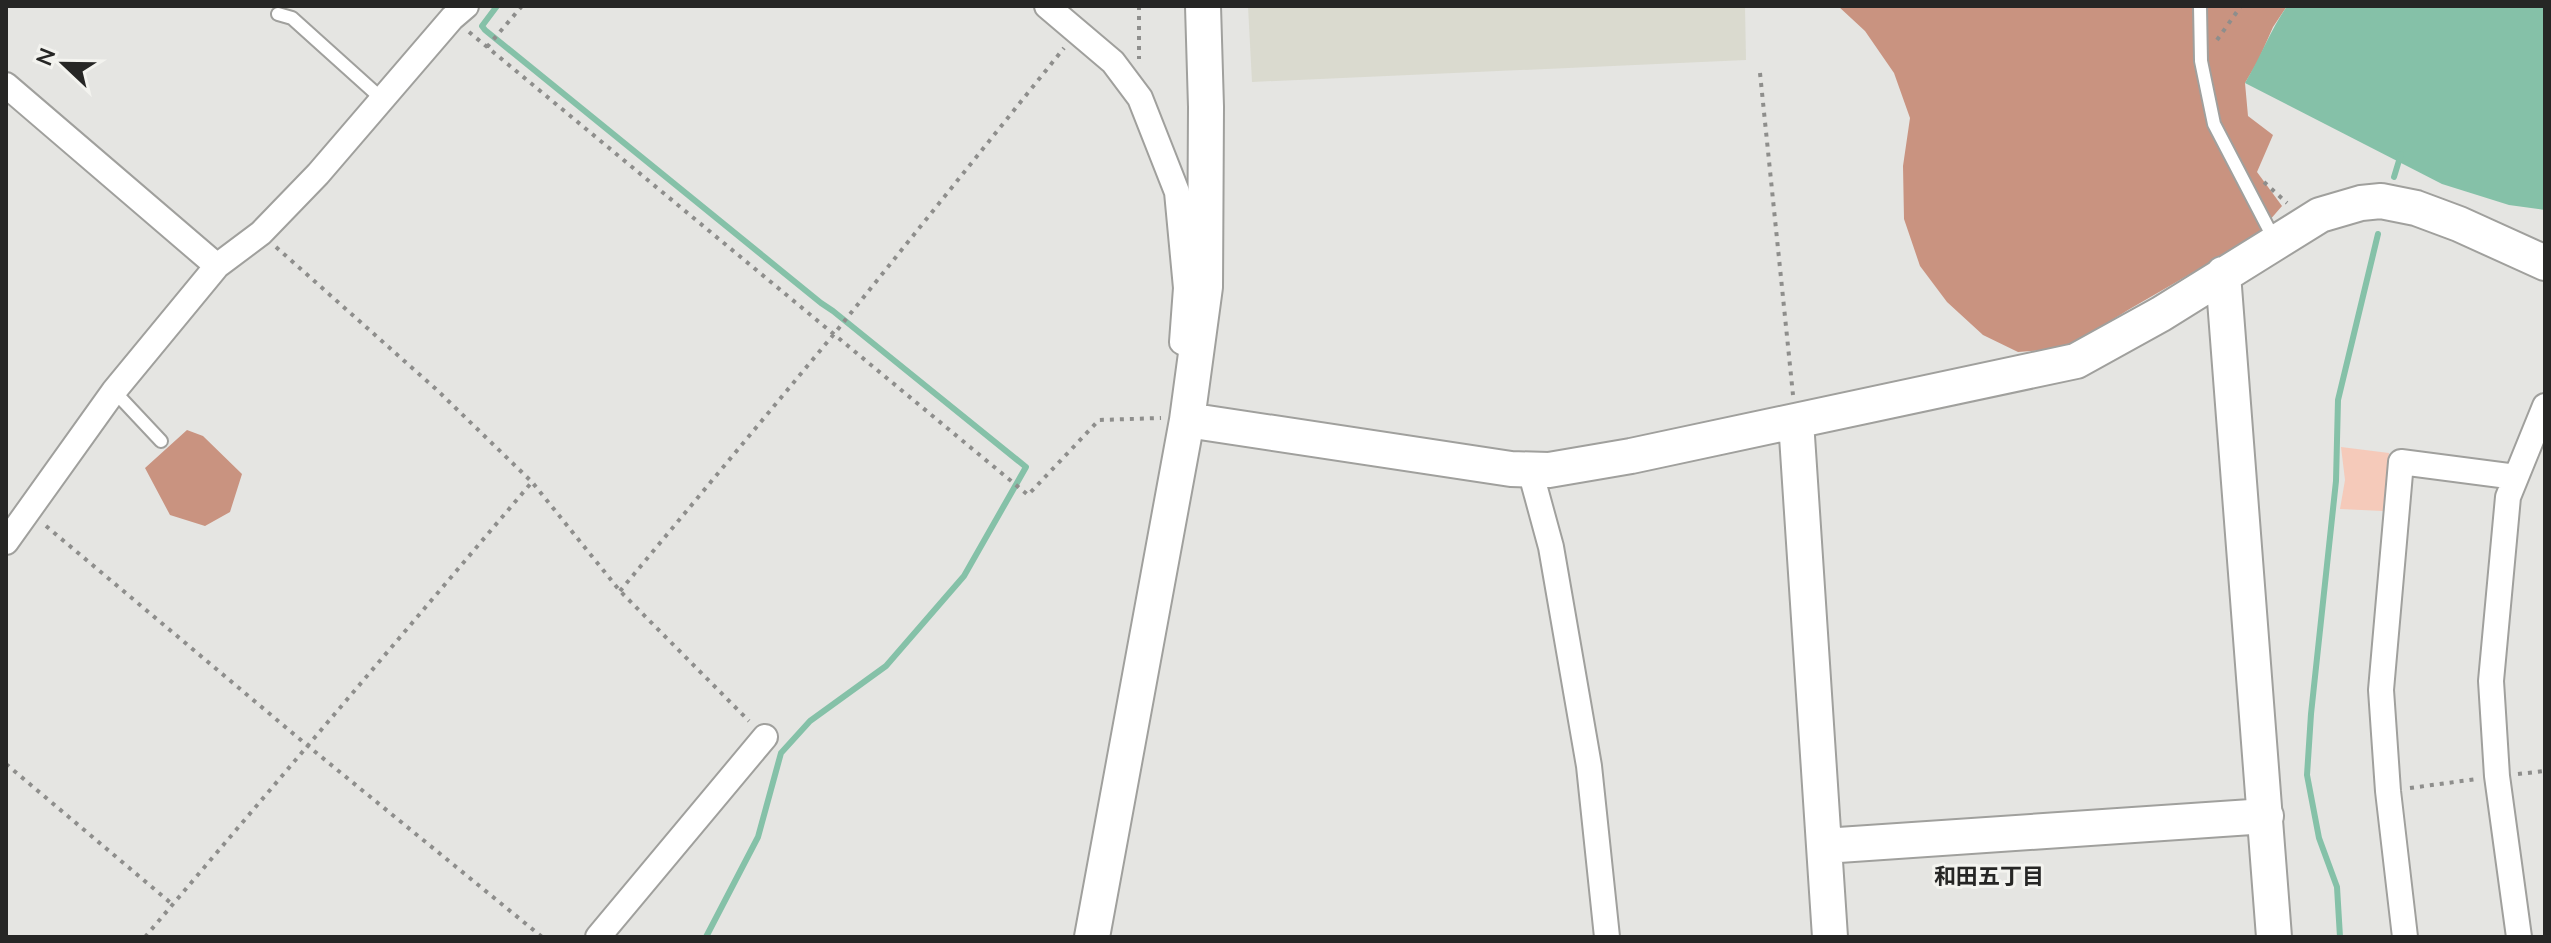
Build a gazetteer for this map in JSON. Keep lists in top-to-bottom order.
{
  "districts": ["和田五丁目"],
  "north": "left"
}
